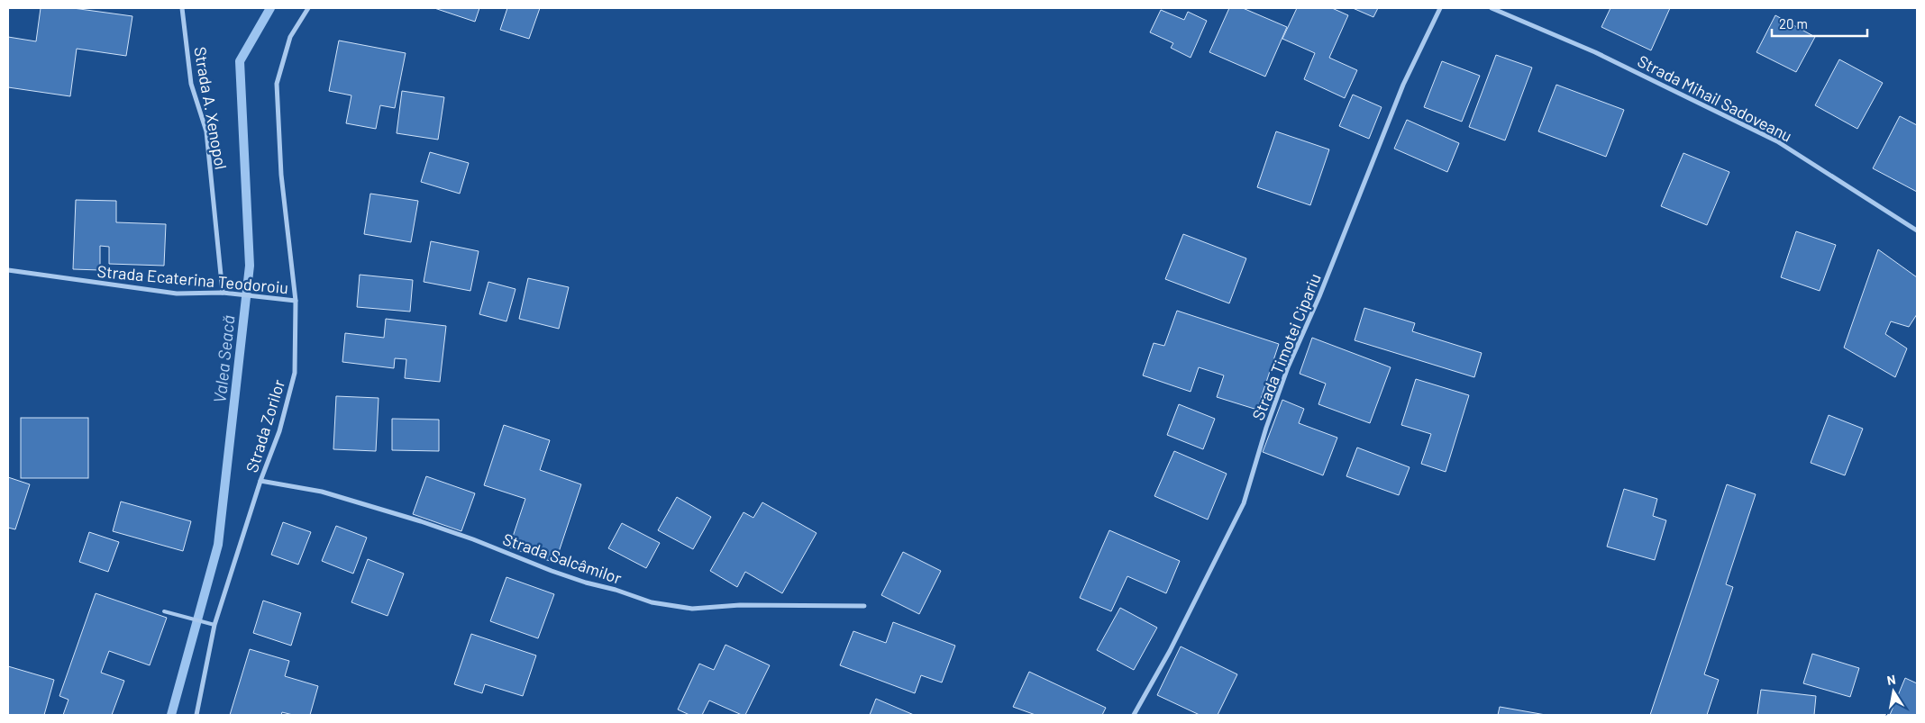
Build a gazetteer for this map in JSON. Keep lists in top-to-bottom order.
{
  "streets": {
    "street": [
      "Strada Mihail Sadoveanu",
      "Strada A. Xenopol",
      "Strada Ecaterina Teodoroiu",
      "Strada Timotei Cipariu",
      "Strada Zorilor",
      "Strada Salcâmilor"
    ]
  },
  "crossings": [
    ["Strada A. Xenopol", "Strada Ecaterina Teodoroiu"],
    ["Strada Ecaterina Teodoroiu", "Strada Zorilor"],
    ["Strada Zorilor", "Strada Salcâmilor"]
  ],
  "water": ["Valea Seacă"],
  "scale_bar": "20 m",
  "north": "top"
}
